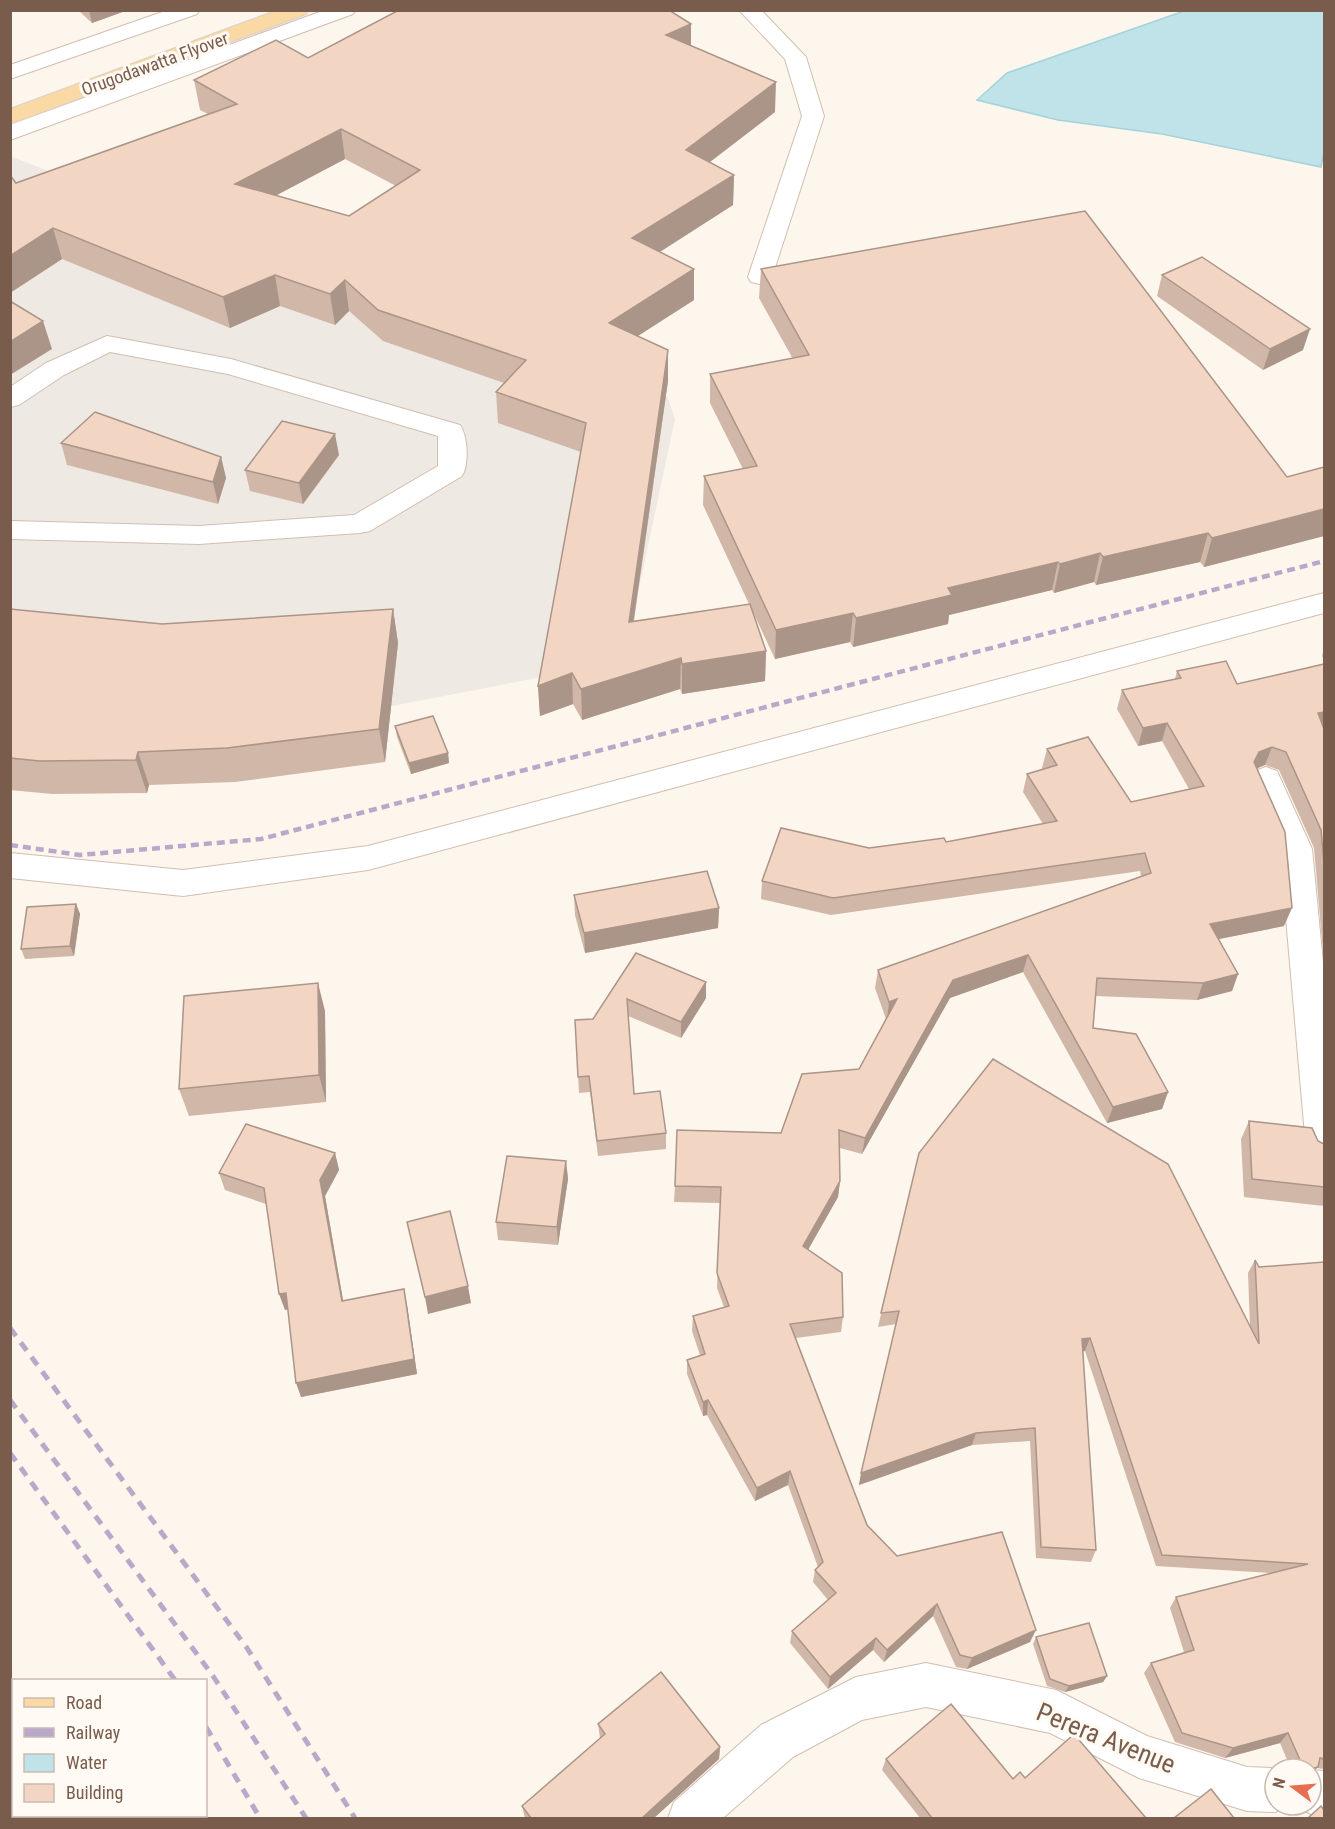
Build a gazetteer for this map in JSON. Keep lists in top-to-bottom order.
{
  "streets": {
    "main road": ["Orugodawatta Flyover"],
    "street": ["Perera Avenue"]
  },
  "legend": [
    "Road",
    "Railway",
    "Water",
    "Building"
  ],
  "north": "left"
}
